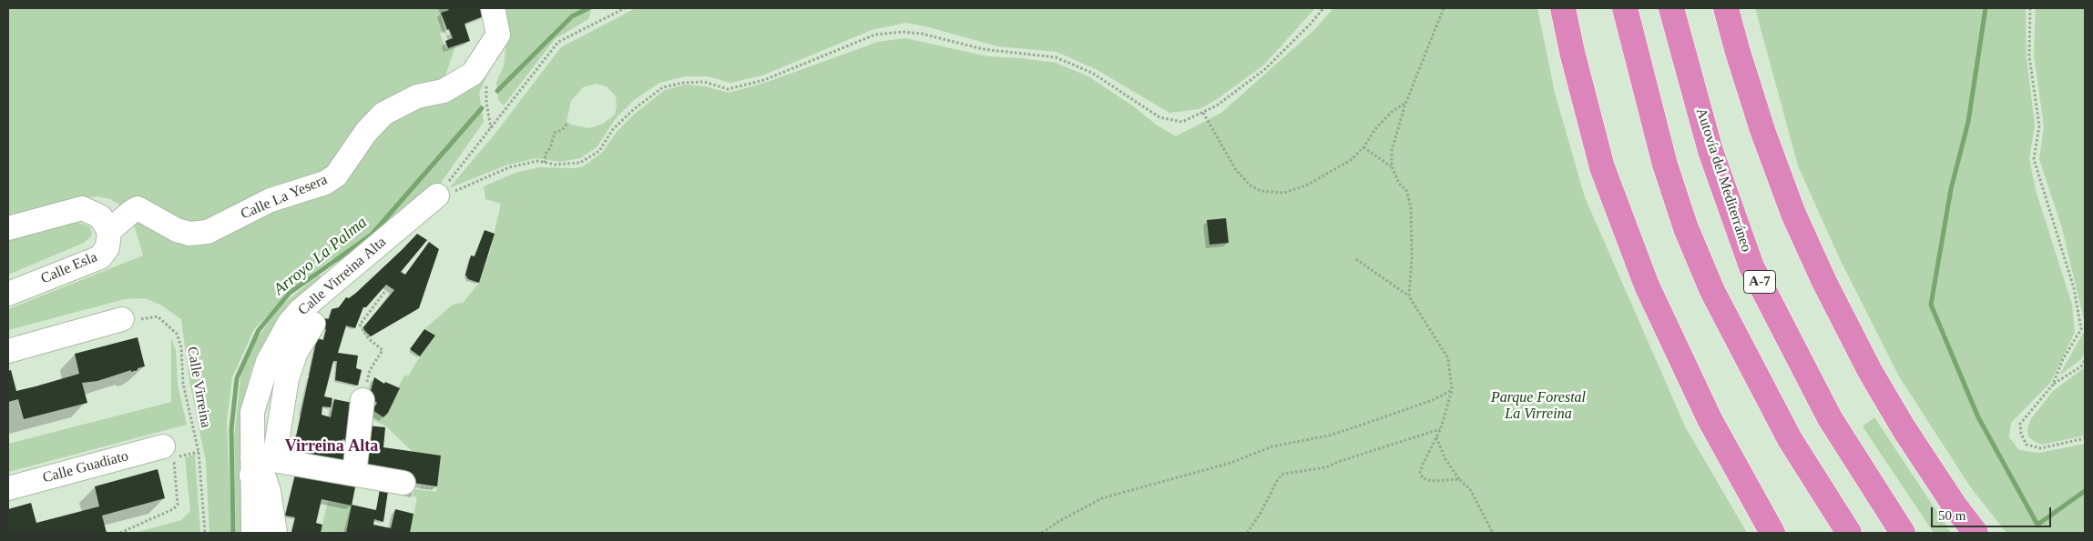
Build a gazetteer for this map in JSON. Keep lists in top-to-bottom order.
{
  "streets": {
    "highway": ["Autovía del Mediterráneo", "A-7"],
    "street": [
      "Calle La Yesera",
      "Calle Esla",
      "Calle Virreina Alta",
      "Calle Guadiato"
    ],
    "path": ["Calle Virreina"]
  },
  "crossings": [
    ["Calle La Yesera", "Calle Esla"]
  ],
  "districts": ["Virreina Alta"],
  "water": ["Arroyo La Palma"],
  "parks": ["Parque Forestal La Virreina"],
  "scale_bar": "50 m"
}
